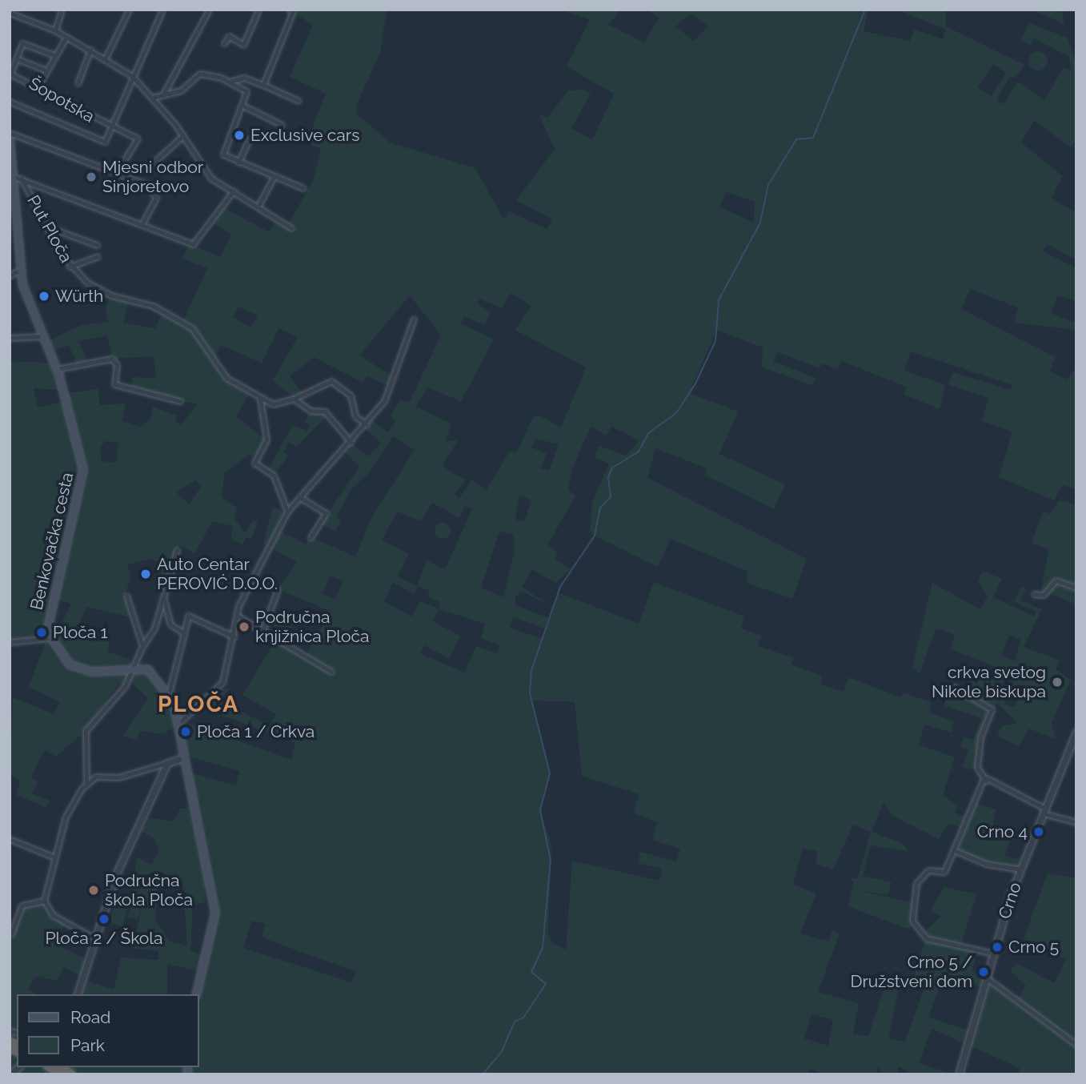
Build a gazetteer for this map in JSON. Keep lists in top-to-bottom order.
{
  "streets": {
    "main road": ["Benkovačka cesta"],
    "street": ["Šopotska", "Put Ploča", "Crno"]
  },
  "crossings": [
    ["Put Ploča", "Benkovačka cesta"]
  ],
  "districts": ["PLOČA"],
  "places": [
    "Exclusive cars",
    "Mjesni odbor Sinjoretovo",
    "Würth",
    "Auto Centar PEROVIĆ D.O.O.",
    "Područna knjižnica Ploča",
    "Ploča 1",
    "crkva svetog Nikole biskupa",
    "Ploča 1 / Crkva",
    "Crno 4",
    "Područna škola Ploča",
    "Ploča 2 / Škola",
    "Crno 5",
    "Crno 5 / Družstveni dom"
  ],
  "legend": ["Road", "Park"]
}
